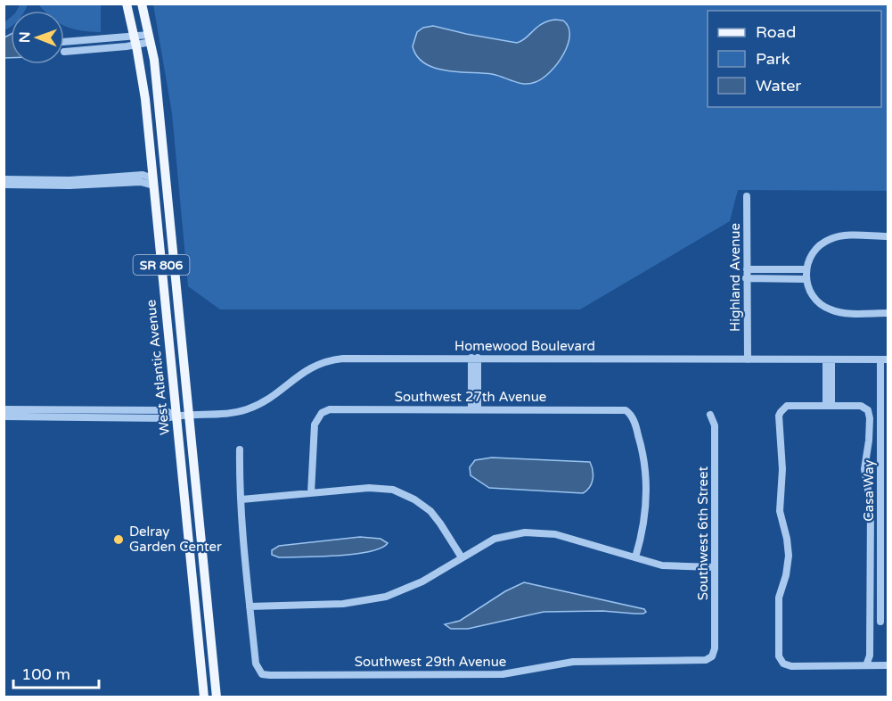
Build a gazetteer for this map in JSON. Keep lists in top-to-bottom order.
{
  "streets": {
    "main road": ["SR 806", "West Atlantic Avenue"],
    "street": [
      "Highland Avenue",
      "Homewood Boulevard",
      "Southwest 27th Avenue",
      "Casa Way",
      "Southwest 6th Street",
      "Southwest 29th Avenue"
    ]
  },
  "crossings": [
    ["Highland Avenue", "Homewood Boulevard"],
    ["Homewood Boulevard", "West Atlantic Avenue"],
    ["Homewood Boulevard", "Casa Way"],
    ["Southwest 6th Street", "Southwest 29th Avenue"]
  ],
  "places": ["Delray Garden Center"],
  "legend": ["Road", "Park", "Water"],
  "scale_bar": "100 m",
  "north": "left"
}
